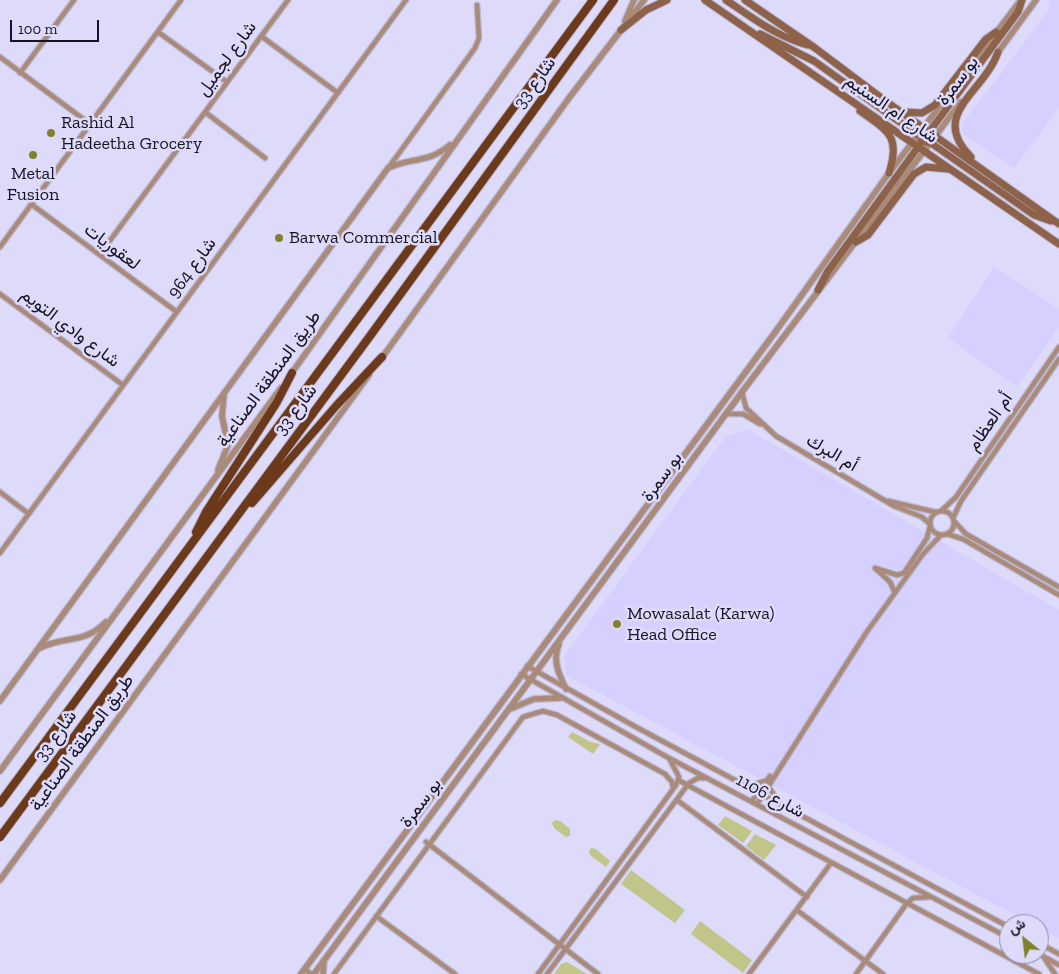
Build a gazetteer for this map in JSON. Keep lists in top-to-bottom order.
{
  "streets": {
    "highway": ["شارع 33"],
    "main road": ["شارع ام السنيم"],
    "street": [
      "شارع لجميل",
      "بو سمرة",
      "لعقوريات",
      "شارع 964",
      "شارع وادي التويم",
      "طريق المنطقة الصناعية",
      "أم العظام",
      "أم البرك",
      "شارع 1106"
    ]
  },
  "crossings": [
    ["شارع لجميل", "لعقوريات"],
    ["بو سمرة", "شارع ام السنيم"],
    ["بو سمرة", "أم البرك"],
    ["بو سمرة", "شارع 1106"],
    ["شارع 33", "طريق المنطقة الصناعية"],
    ["لعقوريات", "شارع 964"],
    ["شارع 964", "شارع وادي التويم"],
    ["أم العظام", "أم البرك"]
  ],
  "places": [
    "Rashid Al Hadeetha Grocery",
    "Metal Fusion",
    "Barwa Commercial",
    "Mowasalat (Karwa) Head Office"
  ],
  "scale_bar": "100 m",
  "north": "top left"
}
